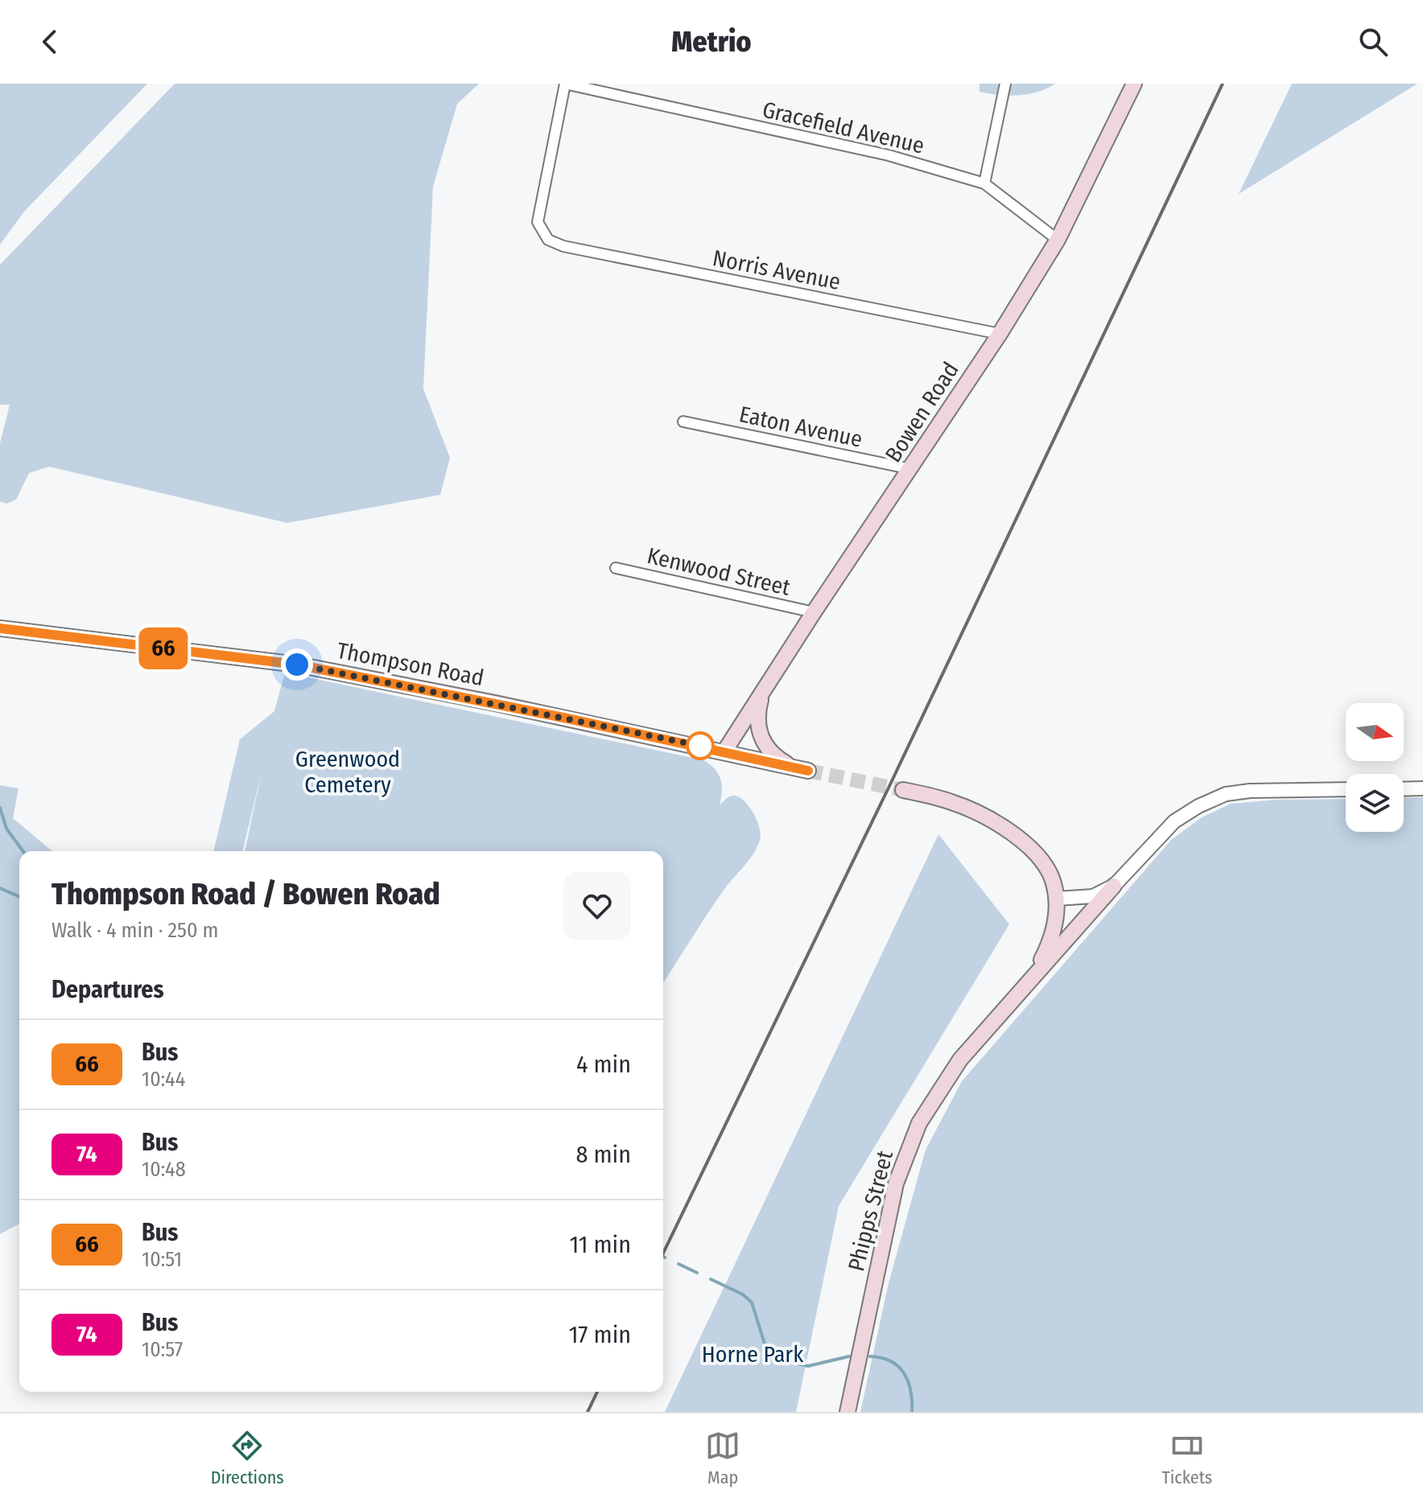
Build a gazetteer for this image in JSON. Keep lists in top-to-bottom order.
{
  "streets": {
    "main road": ["Bowen Road", "Thompson Road", "Phipps Street"],
    "street": [
      "Gracefield Avenue",
      "Norris Avenue",
      "Eaton Avenue",
      "Kenwood Street"
    ]
  },
  "crossings": [
    ["Gracefield Avenue", "Norris Avenue"],
    ["Gracefield Avenue", "Bowen Road"],
    ["Norris Avenue", "Bowen Road"],
    ["Bowen Road", "Eaton Avenue"],
    ["Bowen Road", "Kenwood Street"],
    ["Bowen Road", "Thompson Road"]
  ],
  "parks": ["Greenwood Cemetery", "Horne Park"],
  "lines": ["bus line 66"],
  "north": "right",
  "page": {
    "header": "Metrio",
    "on_map": "66",
    "heading": [
      ["Thompson Road / Bowen Road", "Walk · 4 min · 250 m"],
      "Departures"
    ],
    "list": [
      {
        "mark": "66",
        "name": "Bus",
        "note": "10:44",
        "value": "4 min"
      },
      {
        "mark": "74",
        "name": "Bus",
        "note": "10:48",
        "value": "8 min"
      },
      {
        "mark": "66",
        "name": "Bus",
        "note": "10:51",
        "value": "11 min"
      },
      {
        "mark": "74",
        "name": "Bus",
        "note": "10:57",
        "value": "17 min"
      }
    ],
    "tabs": ["Directions", "Map", "Tickets"]
  }
}
